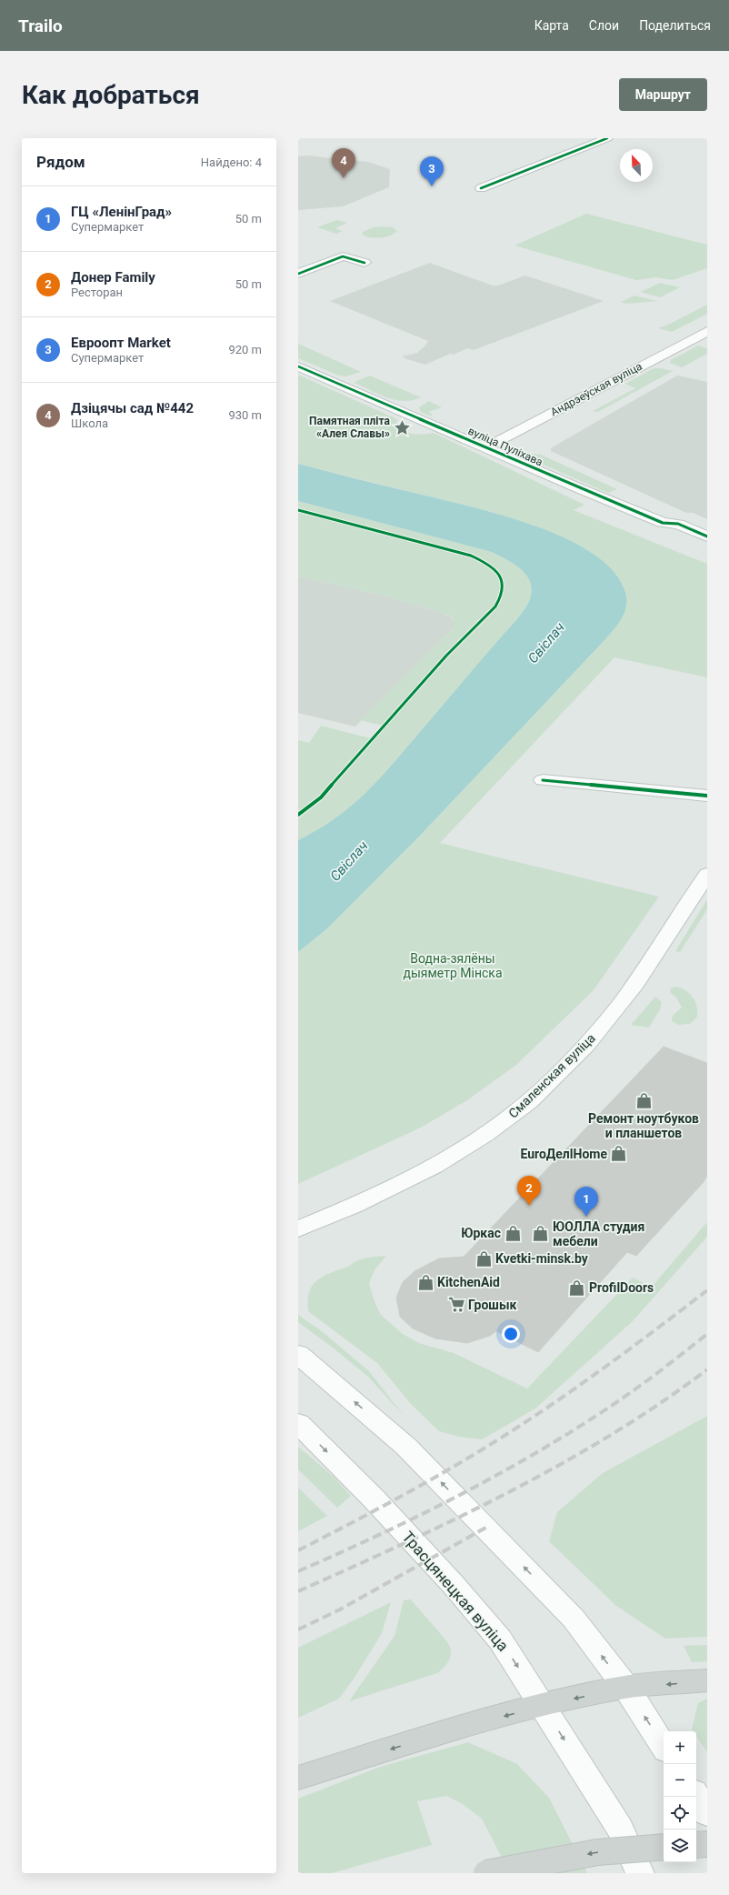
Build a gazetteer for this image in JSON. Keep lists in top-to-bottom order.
{
  "streets": {
    "street": [
      "Андрэеўская вуліца",
      "вуліца Пуліхава",
      "Смаленская вуліца",
      "Трасцянецкая вуліца"
    ]
  },
  "crossings": [
    ["Андрэеўская вуліца", "вуліца Пуліхава"]
  ],
  "water": ["Свіслач"],
  "parks": ["Водна-зялёны дыяметр Мінска"],
  "places": {
    "place": ["Памятная пліта «Алея Славы»"],
    "shop": [
      "Ремонт ноутбуков и планшетов",
      "EuroДелlHome",
      "Юркас",
      "ЮОЛЛА студия мебели",
      "Kvetki-minsk.by",
      "KitchenAid",
      "ProfilDoors"
    ],
    "supermarket": ["Грошык"]
  },
  "north": "top left",
  "page": {
    "header": "Trailo",
    "nav": ["Карта", "Слои", "Поделиться"],
    "buttons": "Маршрут",
    "title": "Как добраться",
    "heading": ["Рядом", "Найдено: 4"],
    "pins": [
      "4",
      "3",
      "2",
      "1"
    ],
    "list": [
      {
        "mark": "1",
        "name": "ГЦ «ЛенінГрад»",
        "note": "Супермаркет",
        "value": "50 m"
      },
      {
        "mark": "2",
        "name": "Донер Family",
        "note": "Ресторан",
        "value": "50 m"
      },
      {
        "mark": "3",
        "name": "Евроопт Market",
        "note": "Супермаркет",
        "value": "920 m"
      },
      {
        "mark": "4",
        "name": "Дзіцячы сад №442",
        "note": "Школа",
        "value": "930 m"
      }
    ],
    "map_buttons": ["+", "−"]
  }
}
